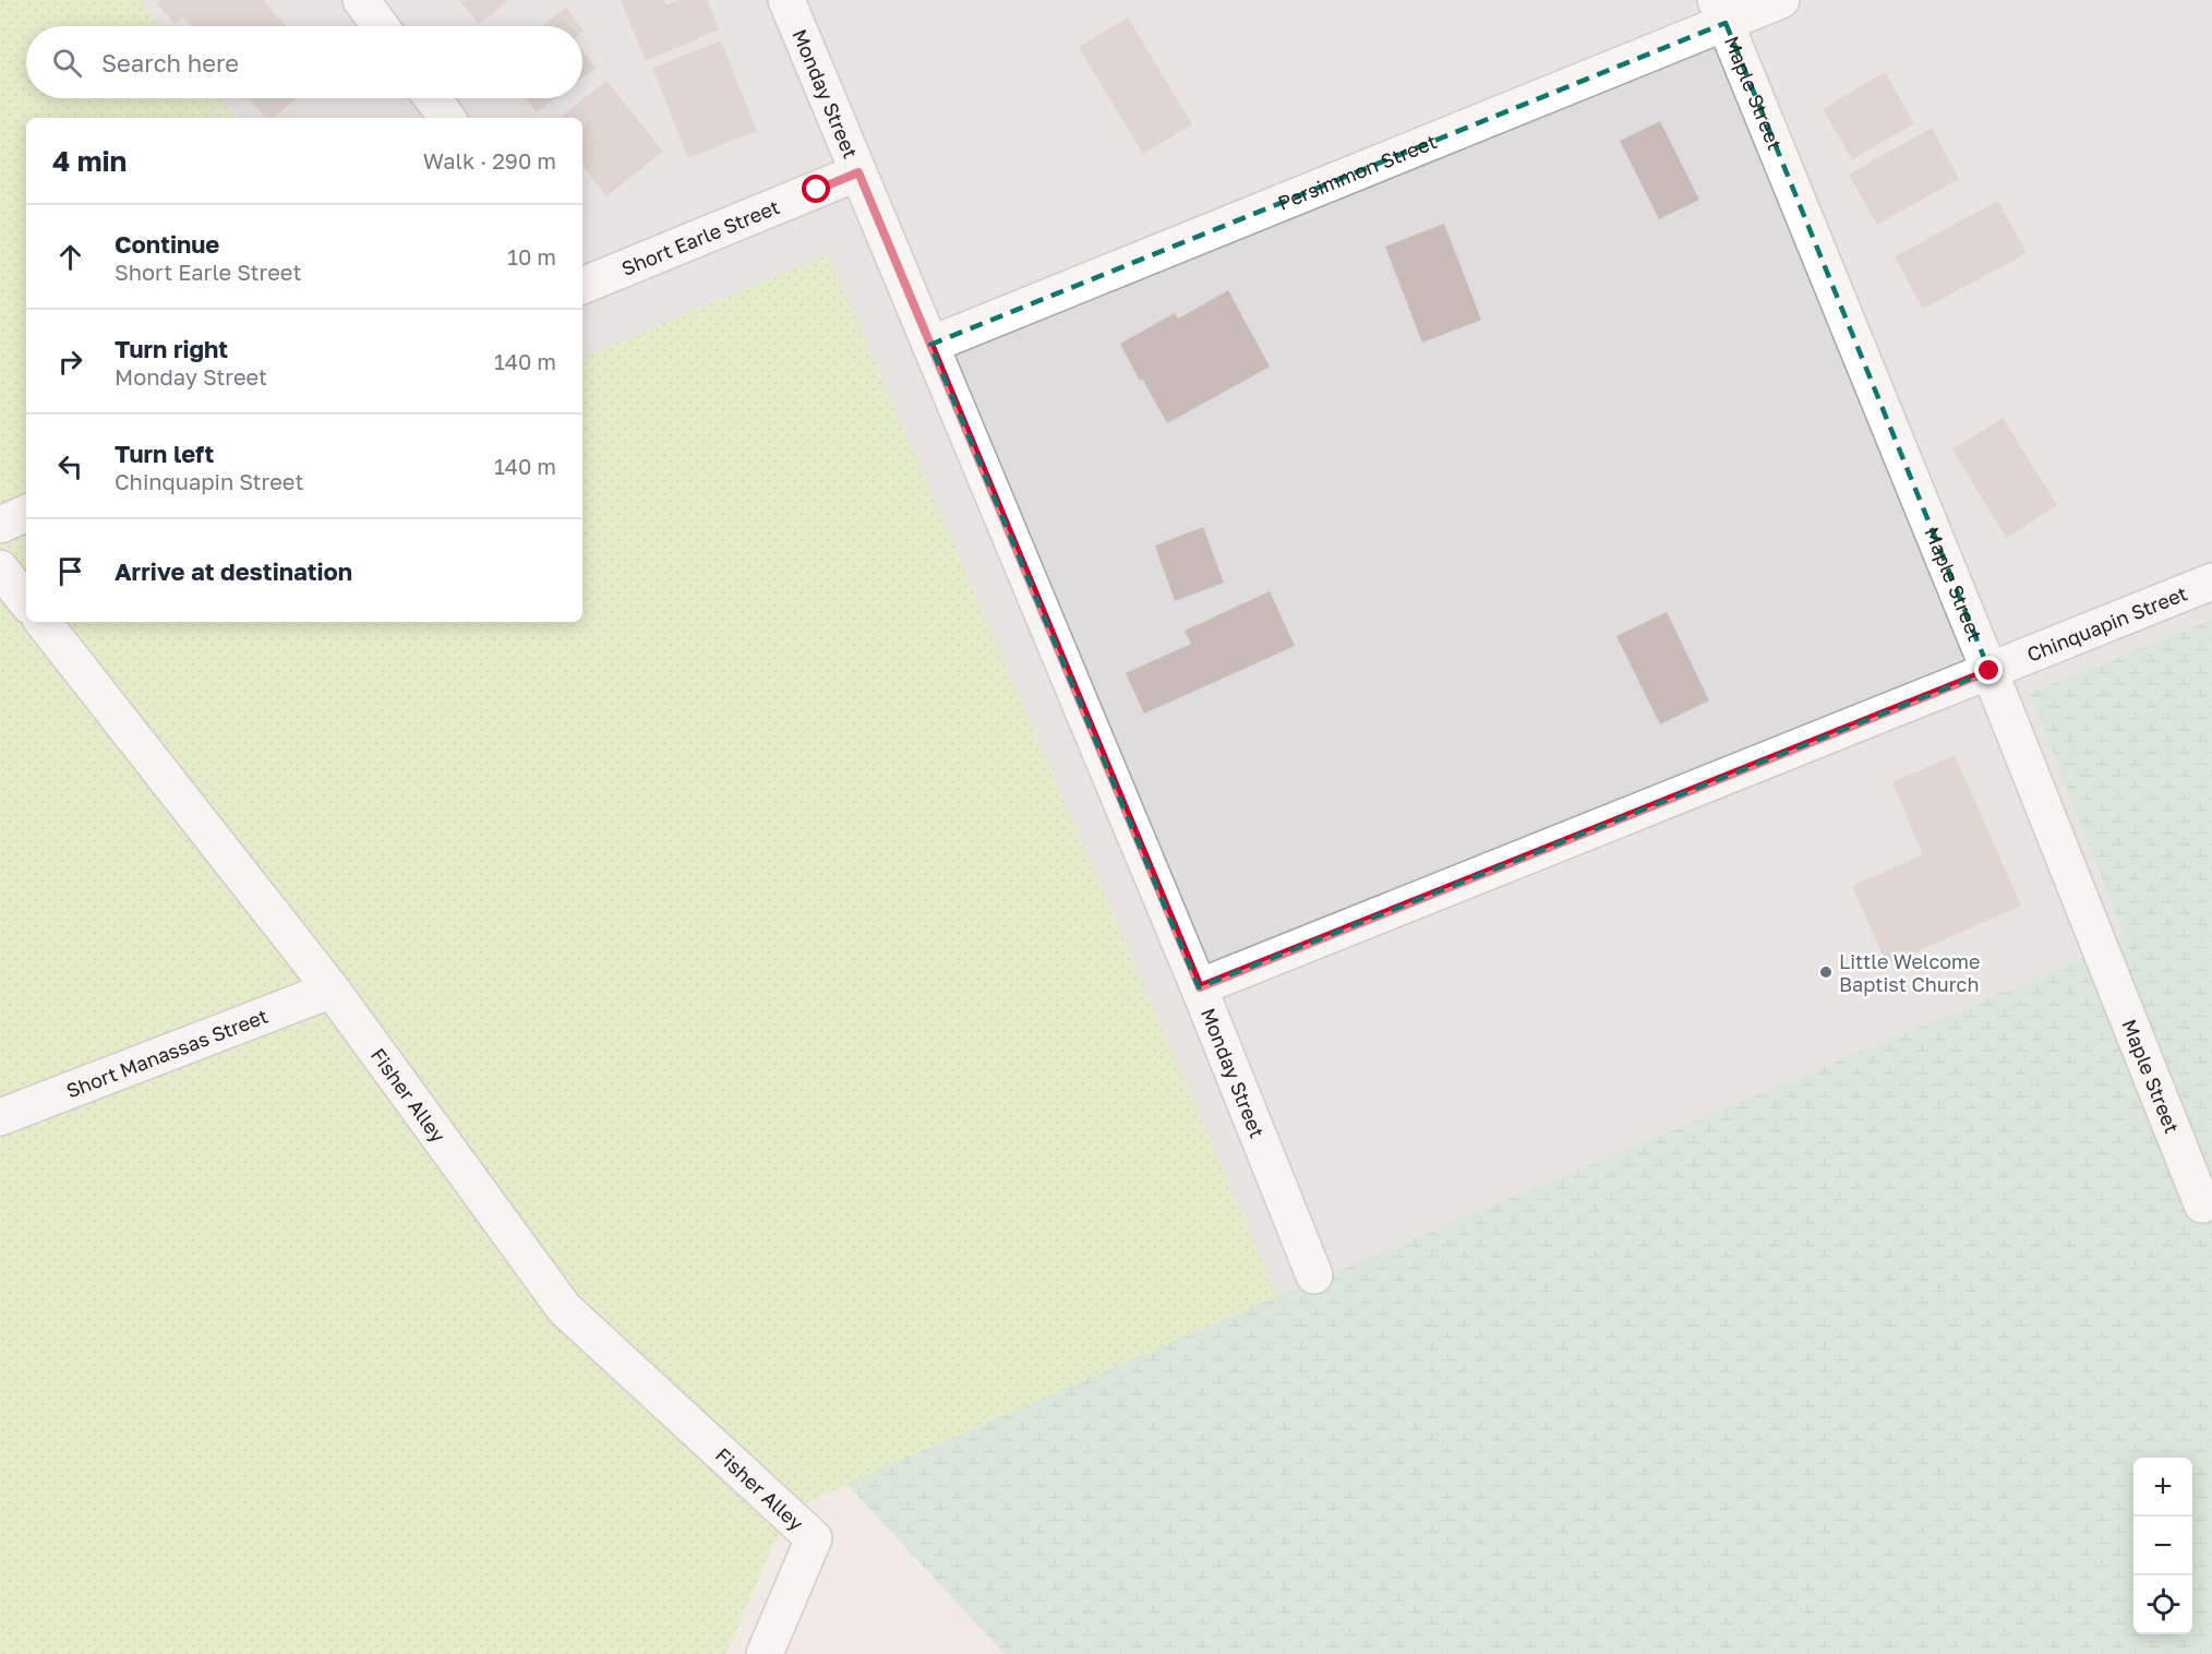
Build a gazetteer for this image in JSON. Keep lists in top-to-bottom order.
{
  "streets": {
    "street": [
      "Maple Street",
      "Monday Street",
      "Persimmon Street",
      "Short Earle Street",
      "Chinquapin Street",
      "Short Manassas Street",
      "Fisher Alley"
    ]
  },
  "crossings": [
    ["Maple Street", "Persimmon Street"],
    ["Maple Street", "Chinquapin Street"],
    ["Monday Street", "Persimmon Street"],
    ["Monday Street", "Short Earle Street"],
    ["Monday Street", "Chinquapin Street"],
    ["Short Manassas Street", "Fisher Alley"]
  ],
  "places": ["Little Welcome Baptist Church"],
  "page": {
    "search": "Search here",
    "heading": ["4 min", "Walk · 290 m"],
    "list": [
      ["Continue", "Short Earle Street", "10 m"],
      ["Turn right", "Monday Street", "140 m"],
      ["Turn left", "Chinquapin Street", "140 m"],
      "Arrive at destination"
    ],
    "map_buttons": ["+", "−"]
  }
}
